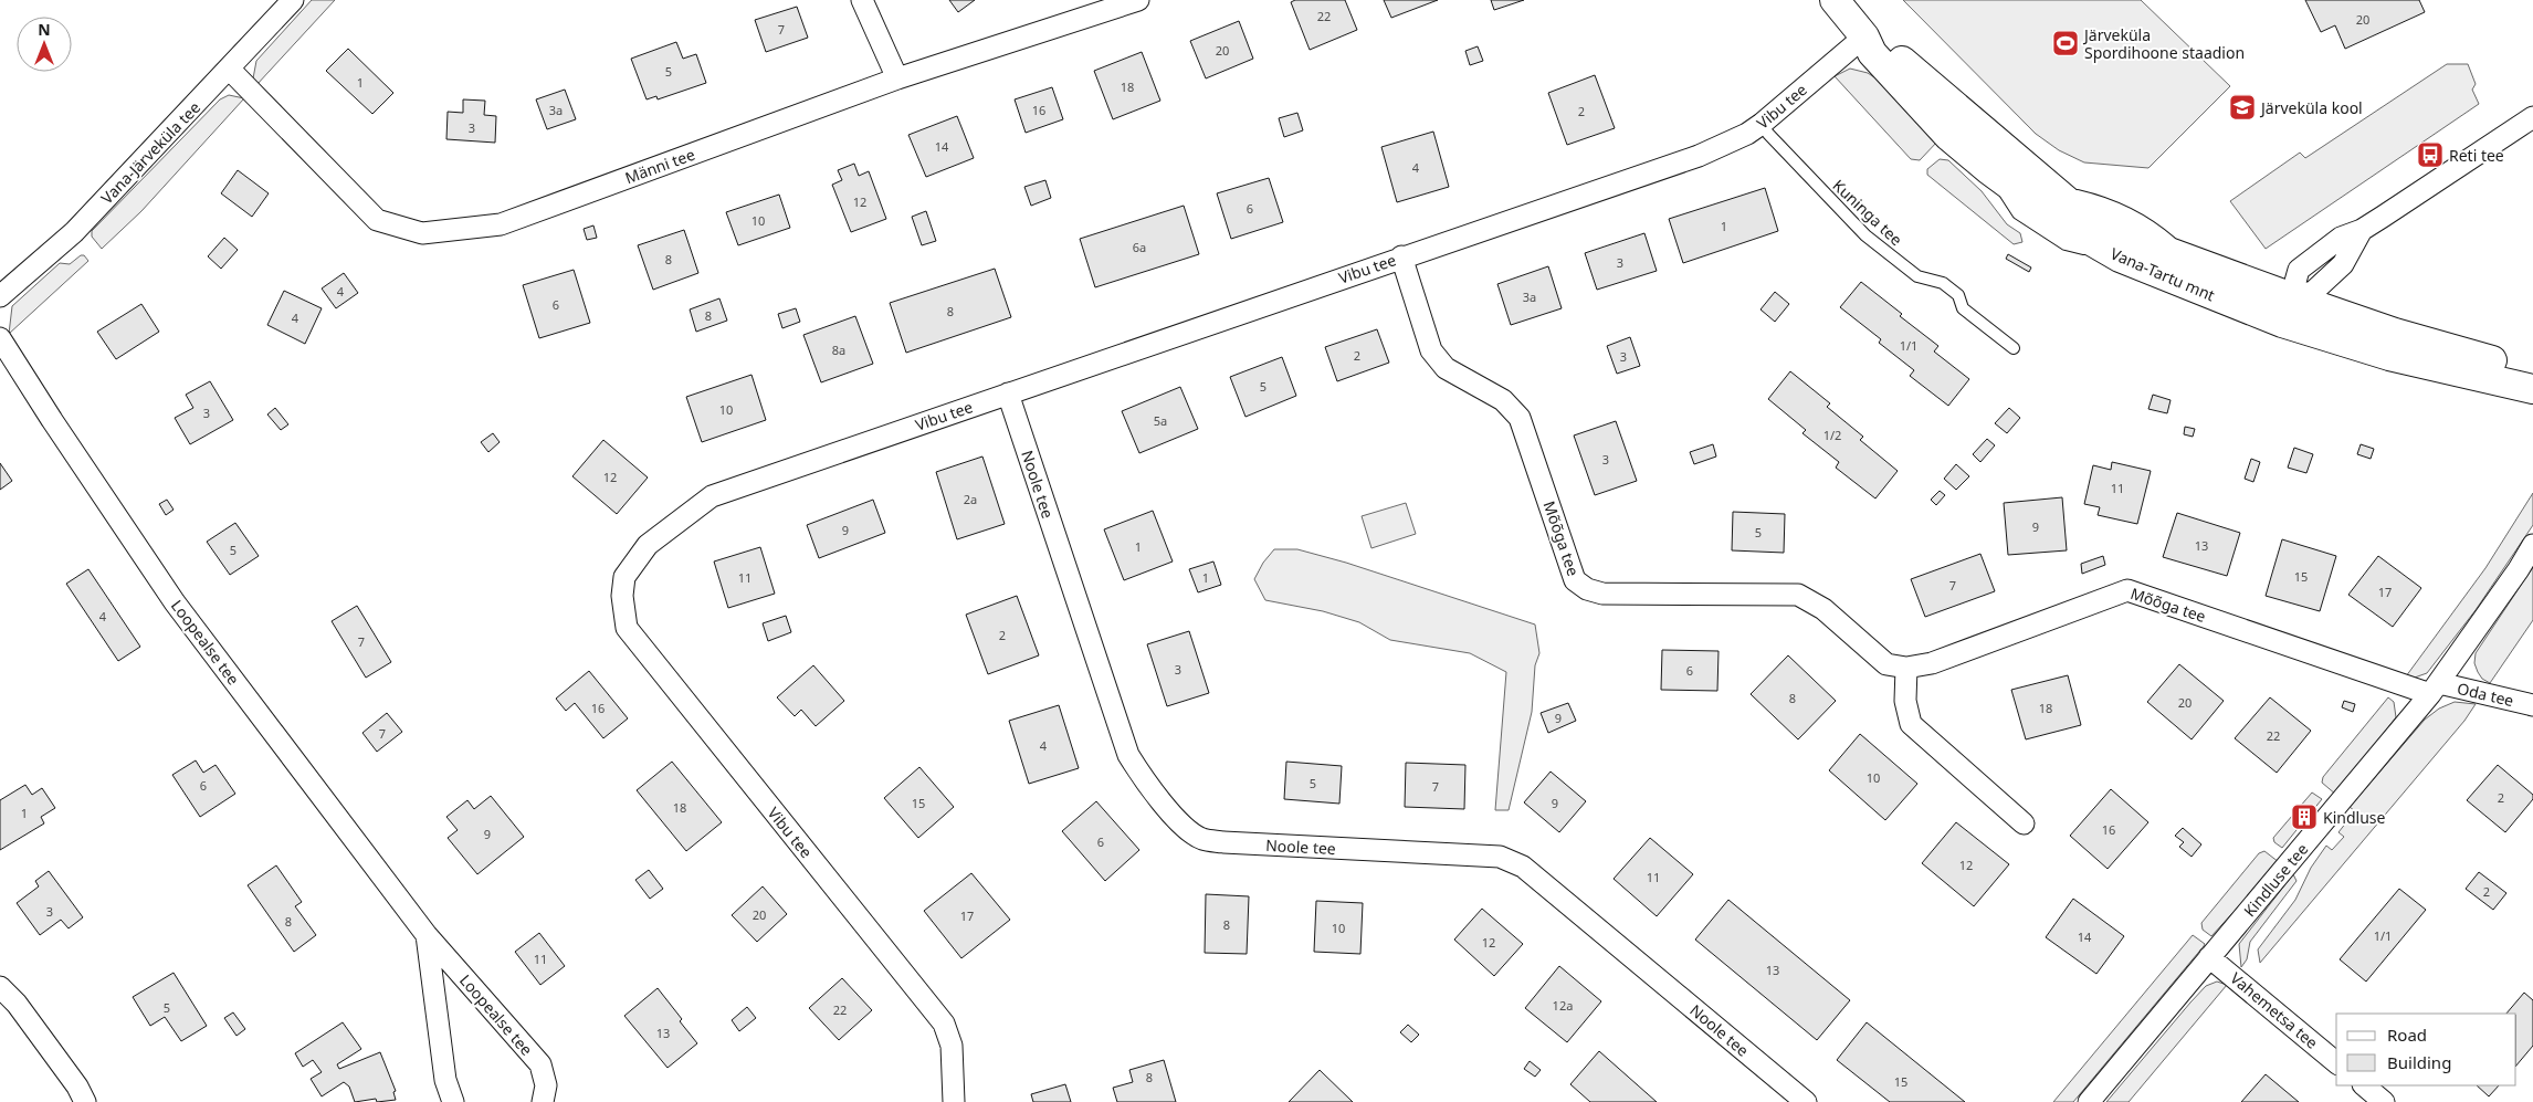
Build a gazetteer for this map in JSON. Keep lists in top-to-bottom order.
{
  "streets": {
    "street": [
      "Vibu tee",
      "Vana-Järveküla tee",
      "Männi tee",
      "Vana-Tartu mnt",
      "Noole tee",
      "Mõõga tee",
      "Loopealse tee",
      "Oda tee",
      "Kindluse tee",
      "Vahemetsa tee"
    ],
    "lane": ["Kuninga tee"]
  },
  "crossings": [
    ["Vibu tee", "Kuninga tee"],
    ["Vibu tee", "Vana-Tartu mnt"],
    ["Vibu tee", "Noole tee"],
    ["Vibu tee", "Mõõga tee"],
    ["Vana-Järveküla tee", "Männi tee"],
    ["Mõõga tee", "Oda tee"],
    ["Mõõga tee", "Kindluse tee"],
    ["Oda tee", "Kindluse tee"],
    ["Kindluse tee", "Vahemetsa tee"]
  ],
  "places": {
    "sports": ["Järveküla Spordihoone staadion"],
    "school or university": ["Järveküla kool"],
    "bus stop": ["Reti tee"],
    "building": ["Kindluse"]
  },
  "house_numbers": [
    "22",
    "20",
    "7",
    "20",
    "5",
    "1",
    "18",
    "3a",
    "16",
    "2",
    "3",
    "14",
    "4",
    "12",
    "6",
    "10",
    "1",
    "6a",
    "8",
    "3",
    "4",
    "3a",
    "6",
    "8",
    "8",
    "4",
    "1/1",
    "8a",
    "2",
    "3",
    "5",
    "10",
    "3",
    "5a",
    "1/2",
    "3",
    "12",
    "11",
    "2a",
    "9",
    "9",
    "5",
    "13",
    "1",
    "5",
    "15",
    "11",
    "1",
    "7",
    "17",
    "4",
    "2",
    "7",
    "3",
    "6",
    "8",
    "20",
    "16",
    "18",
    "9",
    "7",
    "22",
    "4",
    "10",
    "5",
    "6",
    "7",
    "2",
    "15",
    "9",
    "18",
    "1",
    "16",
    "9",
    "6",
    "12",
    "11",
    "2",
    "3",
    "20",
    "17",
    "8",
    "8",
    "10",
    "1/1",
    "14",
    "12",
    "11",
    "13",
    "12a",
    "5",
    "22",
    "13",
    "8",
    "15"
  ],
  "legend": ["Road", "Building"],
  "north": "top"
}
